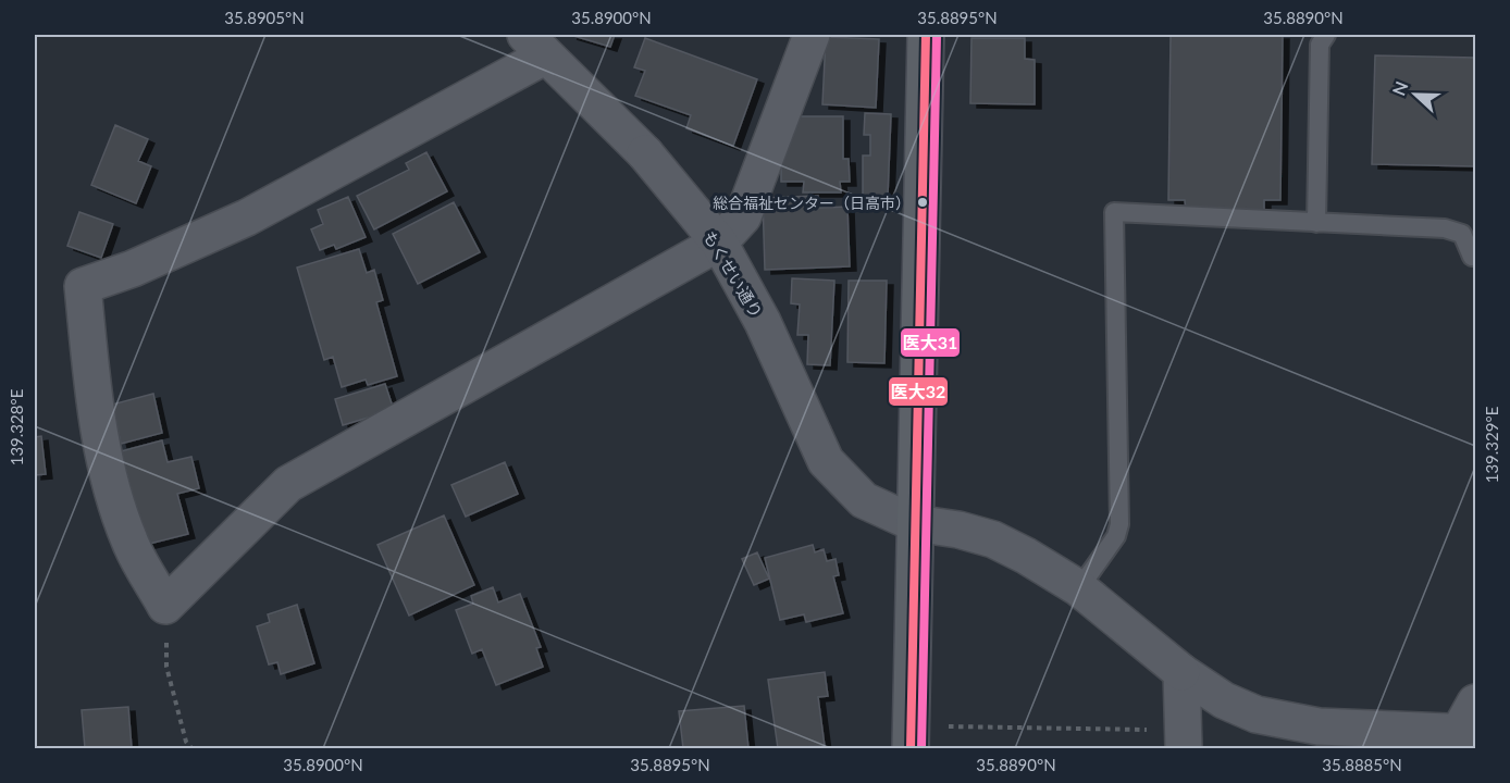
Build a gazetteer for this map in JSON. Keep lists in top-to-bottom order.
{
  "streets": {
    "street": ["もくせい通り"]
  },
  "places": ["総合福祉センター（日高市）"],
  "lines": ["transit line 医大32", "transit line 医大31"],
  "north": "left",
  "coordinates": [
    "35.8905°N",
    "35.8900°N",
    "35.8895°N",
    "35.8890°N",
    "139.328°E",
    "139.329°E",
    "35.8885°N"
  ]
}
